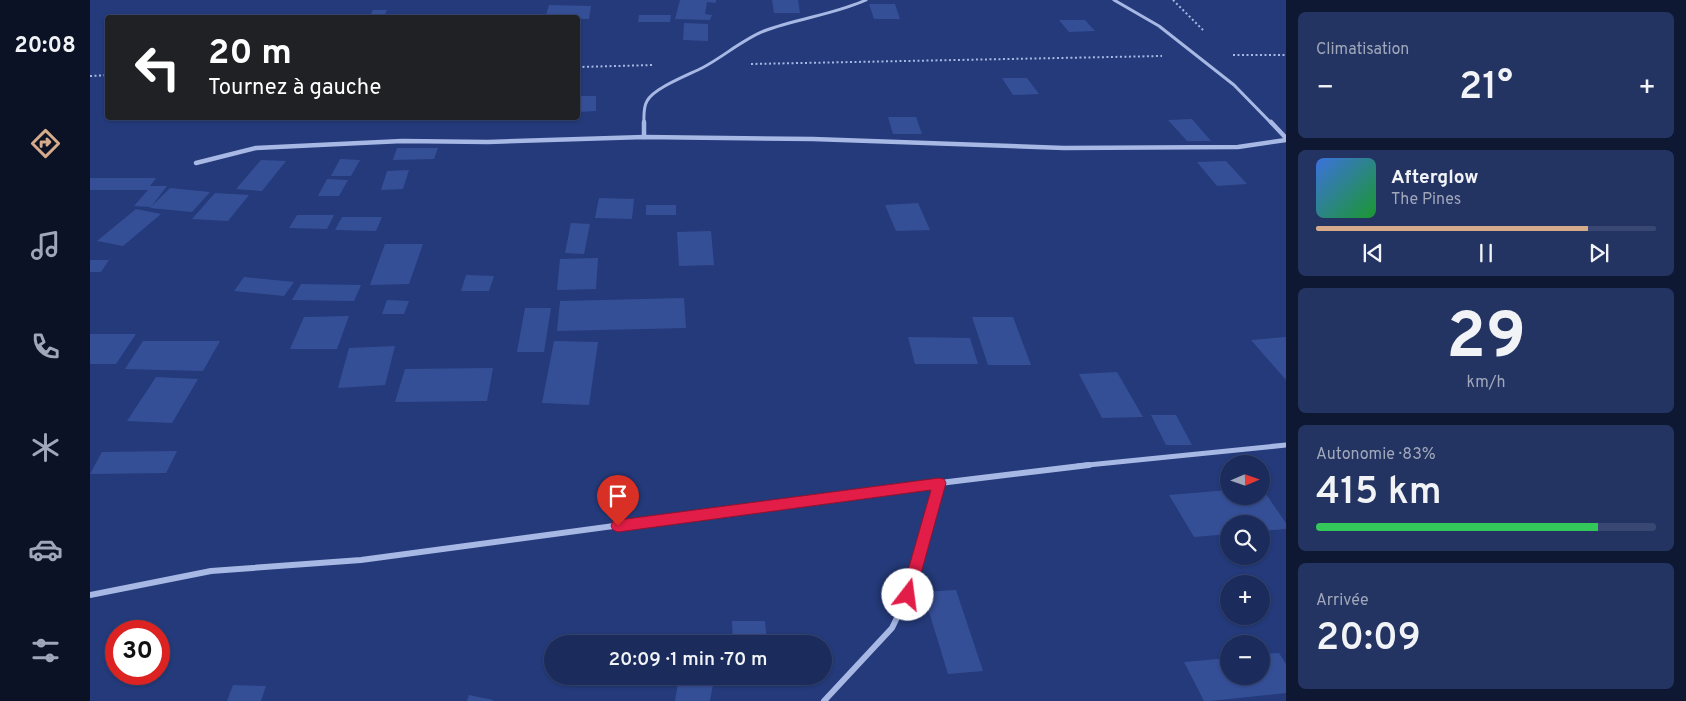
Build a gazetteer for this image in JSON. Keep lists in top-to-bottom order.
{
  "north": "right",
  "page": {
    "tabs": "20:08",
    "tile": [
      "Climatisation",
      ["29", "km/h"],
      ["Autonomie · 83%", "415 km"],
      ["Arrivée", "20:09"]
    ],
    "turn": ["20 m", "Tournez à gauche"],
    "heat": ["−", "21°", "+"],
    "song": ["Afterglow", "The Pines"],
    "map_buttons": ["+", "−"],
    "limit": "30",
    "trip": "20:09 · 1 min · 70 m"
  }
}
